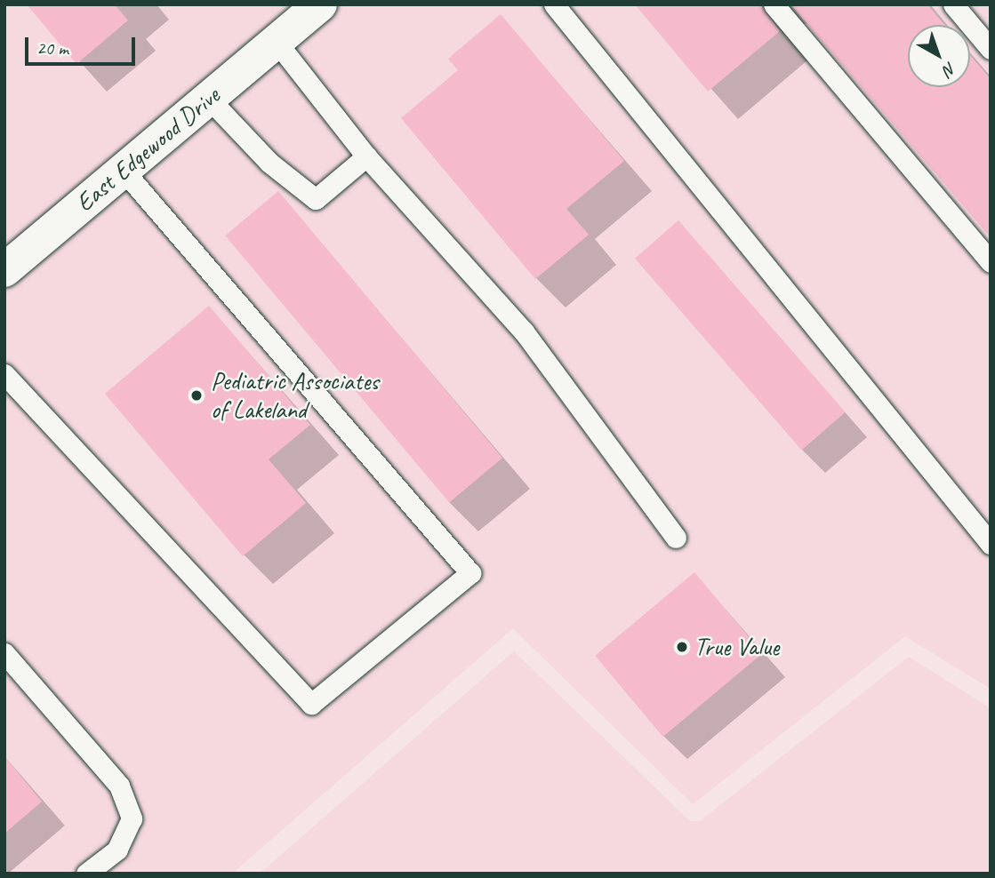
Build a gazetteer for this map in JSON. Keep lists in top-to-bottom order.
{
  "streets": {
    "main road": ["East Edgewood Drive"]
  },
  "places": ["Pediatric Associates of Lakeland", "True Value"],
  "scale_bar": "20 m",
  "north": "bottom right"
}
